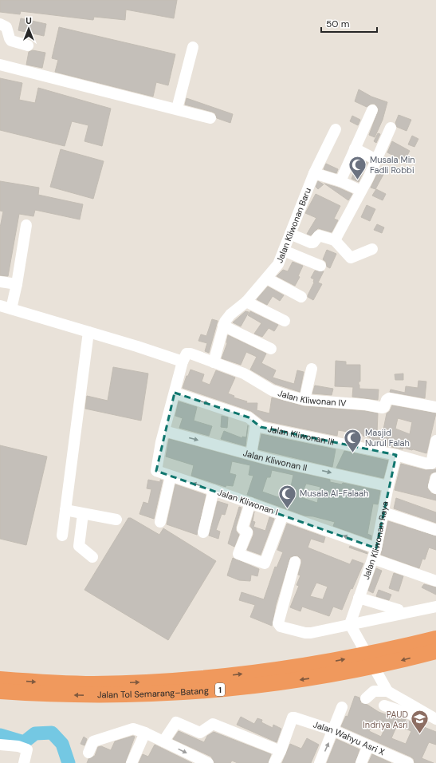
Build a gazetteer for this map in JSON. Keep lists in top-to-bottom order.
{
  "streets": {
    "highway": ["1", "Jalan Tol Semarang–Batang"],
    "street": [
      "Jalan Kliwonan Baru",
      "Jalan Kliwonan IV",
      "Jalan Kliwonan III",
      "Jalan Kliwonan II",
      "Jalan Kliwonan I",
      "Jalan Kliwonan Raya",
      "Jalan Wahyu Asri X"
    ]
  },
  "crossings": [
    ["Jalan Kliwonan Baru", "Jalan Kliwonan IV"],
    ["Jalan Kliwonan III", "Jalan Kliwonan Raya"],
    ["Jalan Kliwonan II", "Jalan Kliwonan I"],
    ["Jalan Kliwonan II", "Jalan Kliwonan Raya"],
    ["Jalan Kliwonan I", "Jalan Kliwonan Raya"]
  ],
  "one_way": ["Jalan Kliwonan II", "Jalan Kliwonan I"],
  "places": {
    "mosque": ["Musala Min Fadli Robbi", "Masjid Nurul Falah", "Musala Al-Falaah"],
    "school or university": ["PAUD Indriya Asri"]
  },
  "scale_bar": "50 m",
  "north": "top"
}
